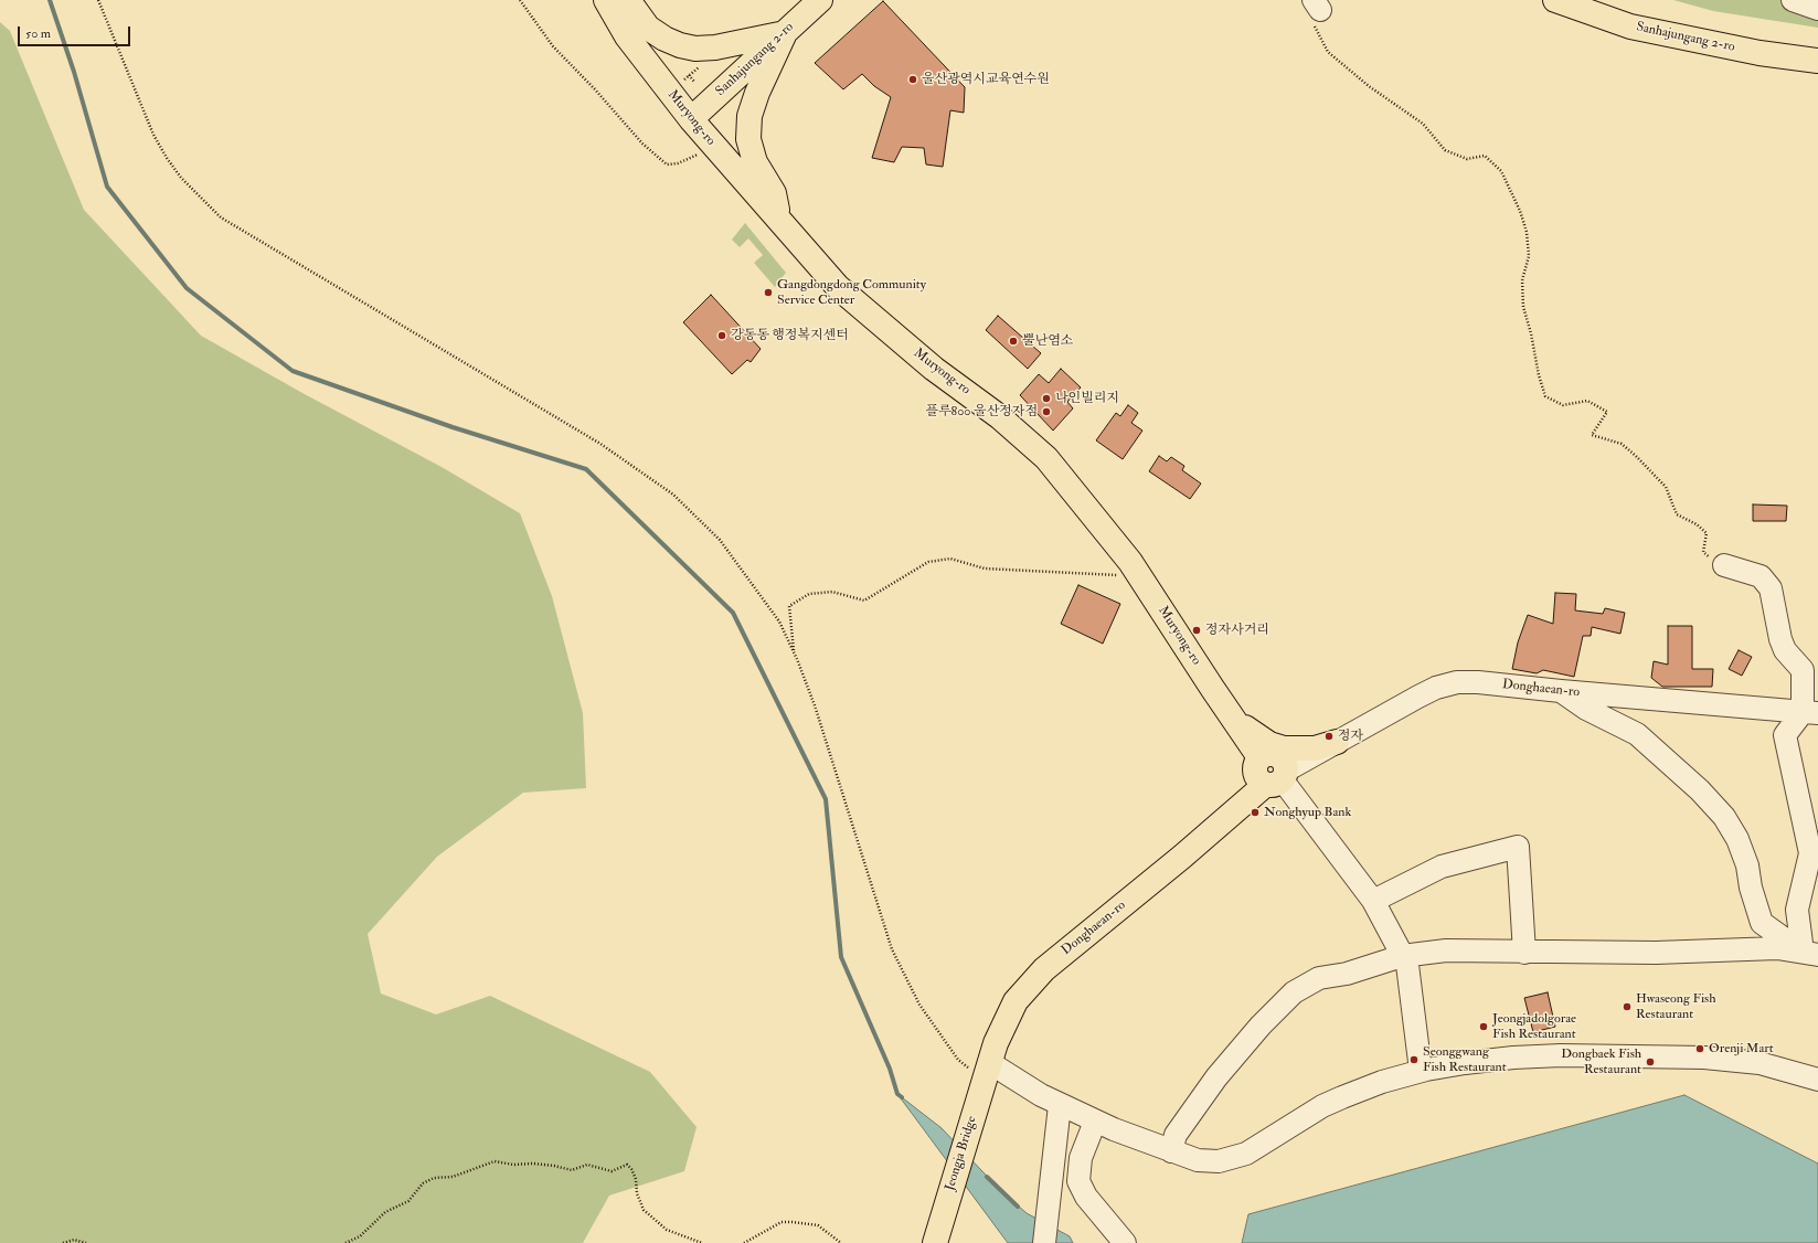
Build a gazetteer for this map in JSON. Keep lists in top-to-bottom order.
{
  "streets": {
    "main road": [
      "Sanhajungang 2-ro",
      "Muryong-ro",
      "Donghaean-ro",
      "Jeongja Bridge"
    ]
  },
  "crossings": [
    ["Sanhajungang 2-ro", "Muryong-ro"],
    ["Muryong-ro", "Donghaean-ro"],
    ["Donghaean-ro", "Jeongja Bridge"]
  ],
  "places": [
    "울산광역시교육연수원",
    "Gangdongdong Community Service Center",
    "강동동 행정복지센터",
    "뿔난염소",
    "나인빌리지",
    "플루800 울산정자점",
    "정자사거리",
    "정자",
    "Nonghyup Bank",
    "Hwaseong Fish Restaurant",
    "Jeongjadolgorae Fish Restaurant",
    "Orenji Mart",
    "Seonggwang Fish Restaurant",
    "Dongbaek Fish Restaurant"
  ],
  "scale_bar": "50 m"
}
